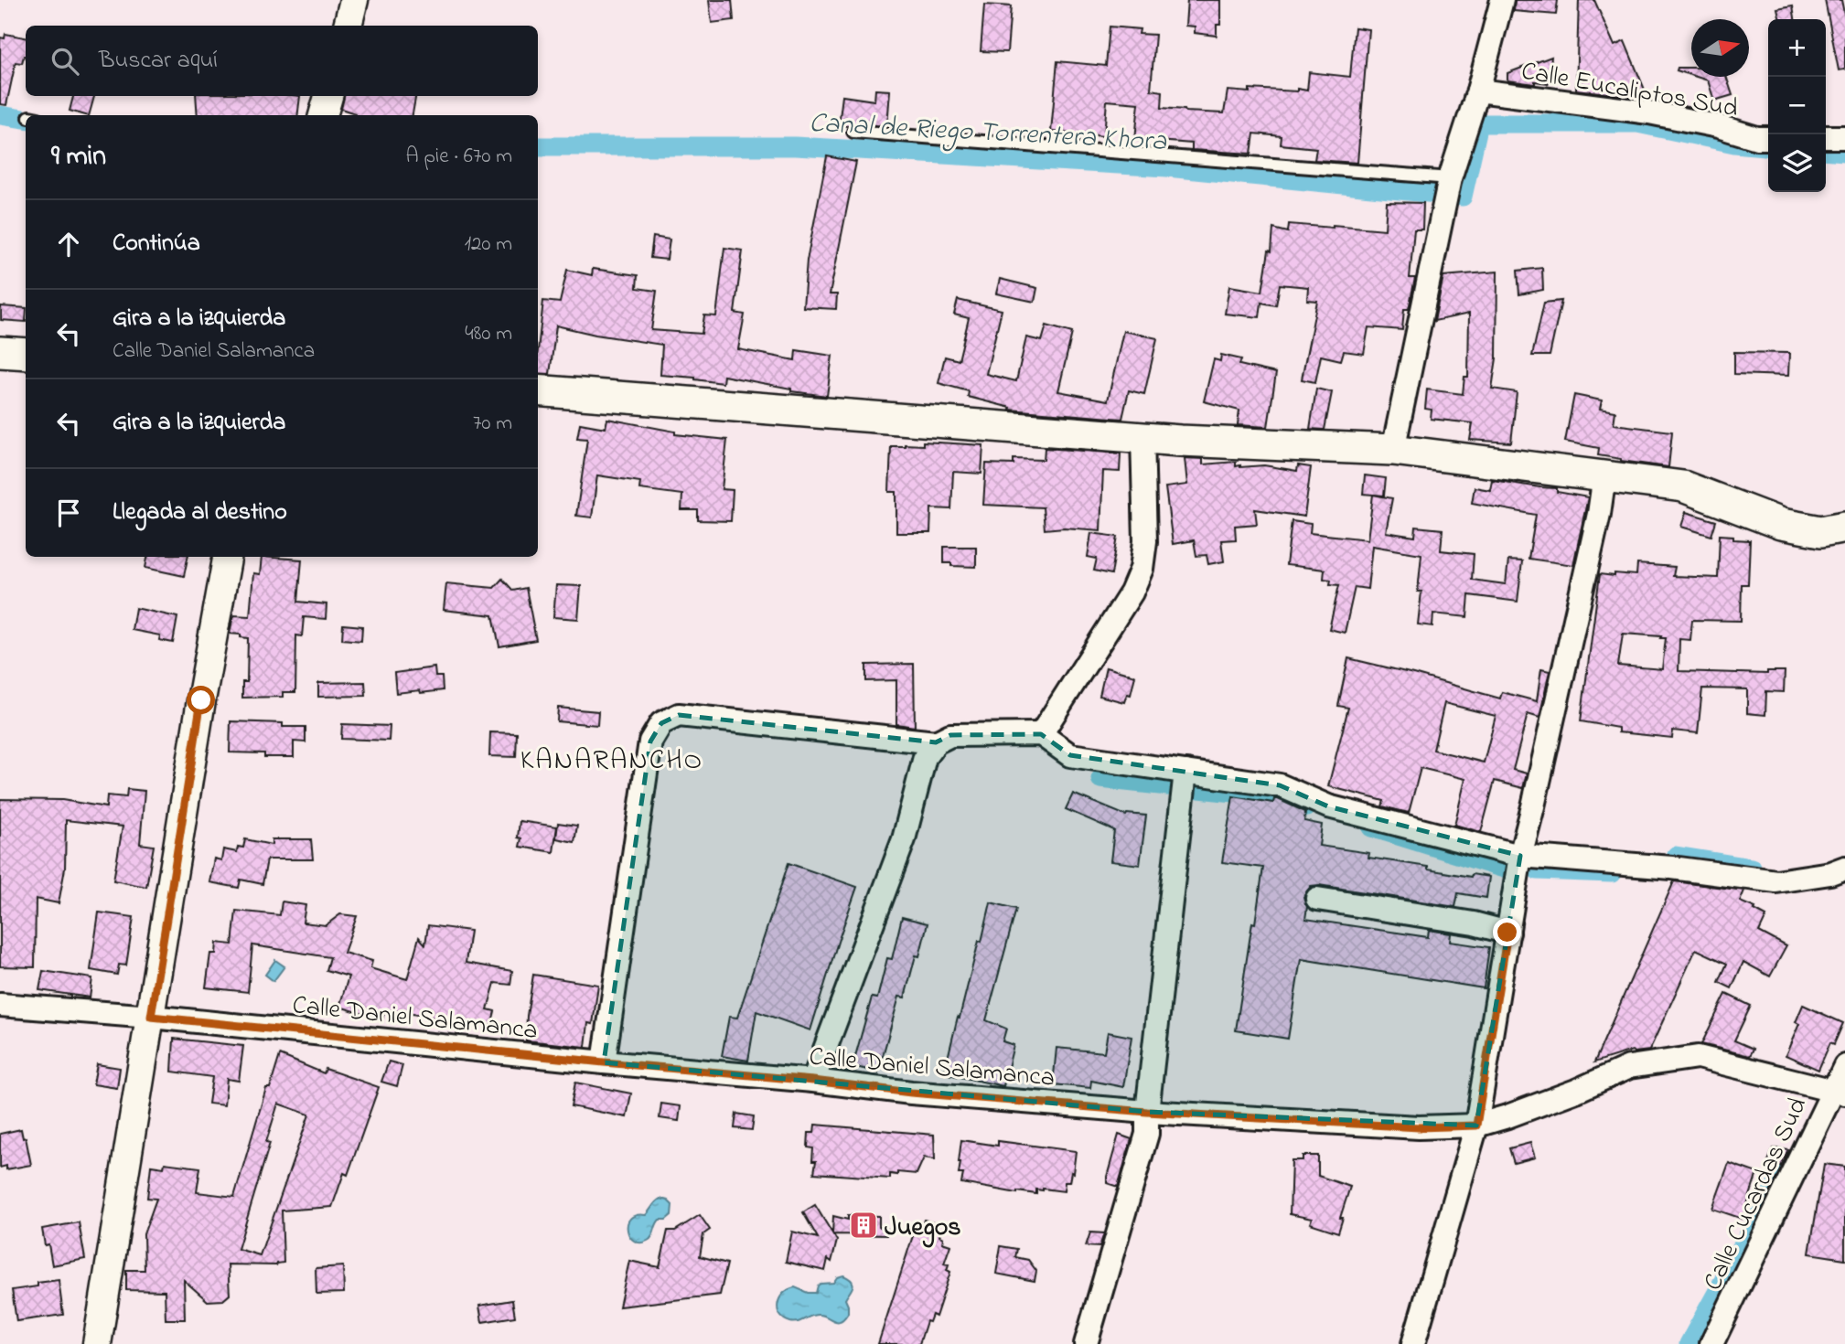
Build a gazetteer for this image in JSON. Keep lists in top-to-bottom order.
{
  "streets": {
    "street": ["Calle Eucaliptos Sud", "Calle Daniel Salamanca", "Calle Cucardas Sud"]
  },
  "crossings": [
    ["Calle Daniel Salamanca", "Calle Cucardas Sud"]
  ],
  "districts": ["KANARANCHO"],
  "water": ["Canal de Riego Torrentera Khora"],
  "places": {
    "building": ["Juegos"]
  },
  "north": "right",
  "page": {
    "map_buttons": ["+", "−"],
    "search": "Buscar aquí",
    "heading": ["9 min", "A pie · 670 m"],
    "list": [
      ["Continúa", "120 m"],
      ["Gira a la izquierda", "Calle Daniel Salamanca", "480 m"],
      ["Gira a la izquierda", "70 m"],
      "Llegada al destino"
    ]
  }
}
